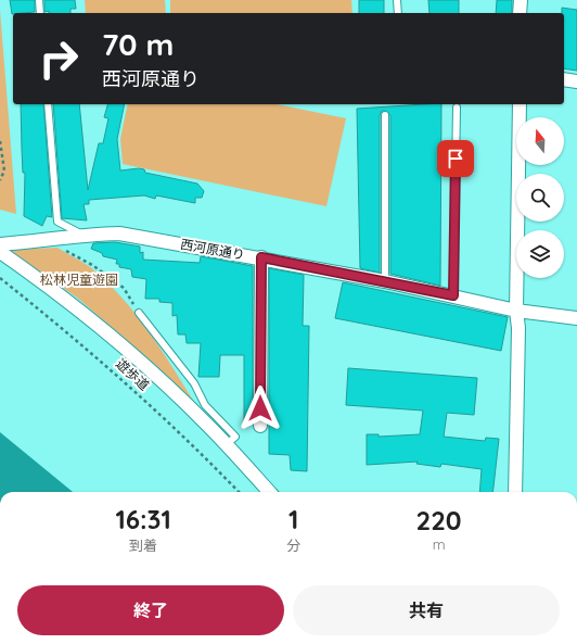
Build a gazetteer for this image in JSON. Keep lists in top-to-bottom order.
{
  "streets": {
    "street": ["西河原通り"],
    "path": ["遊歩道"]
  },
  "parks": ["松林児童遊園"],
  "north": "top",
  "page": {
    "turn": ["70 m", "西河原通り"],
    "eta": [
      "16:31",
      "到着",
      "1",
      "分",
      "220",
      "m"
    ],
    "buttons": ["終了", "共有"]
  }
}
